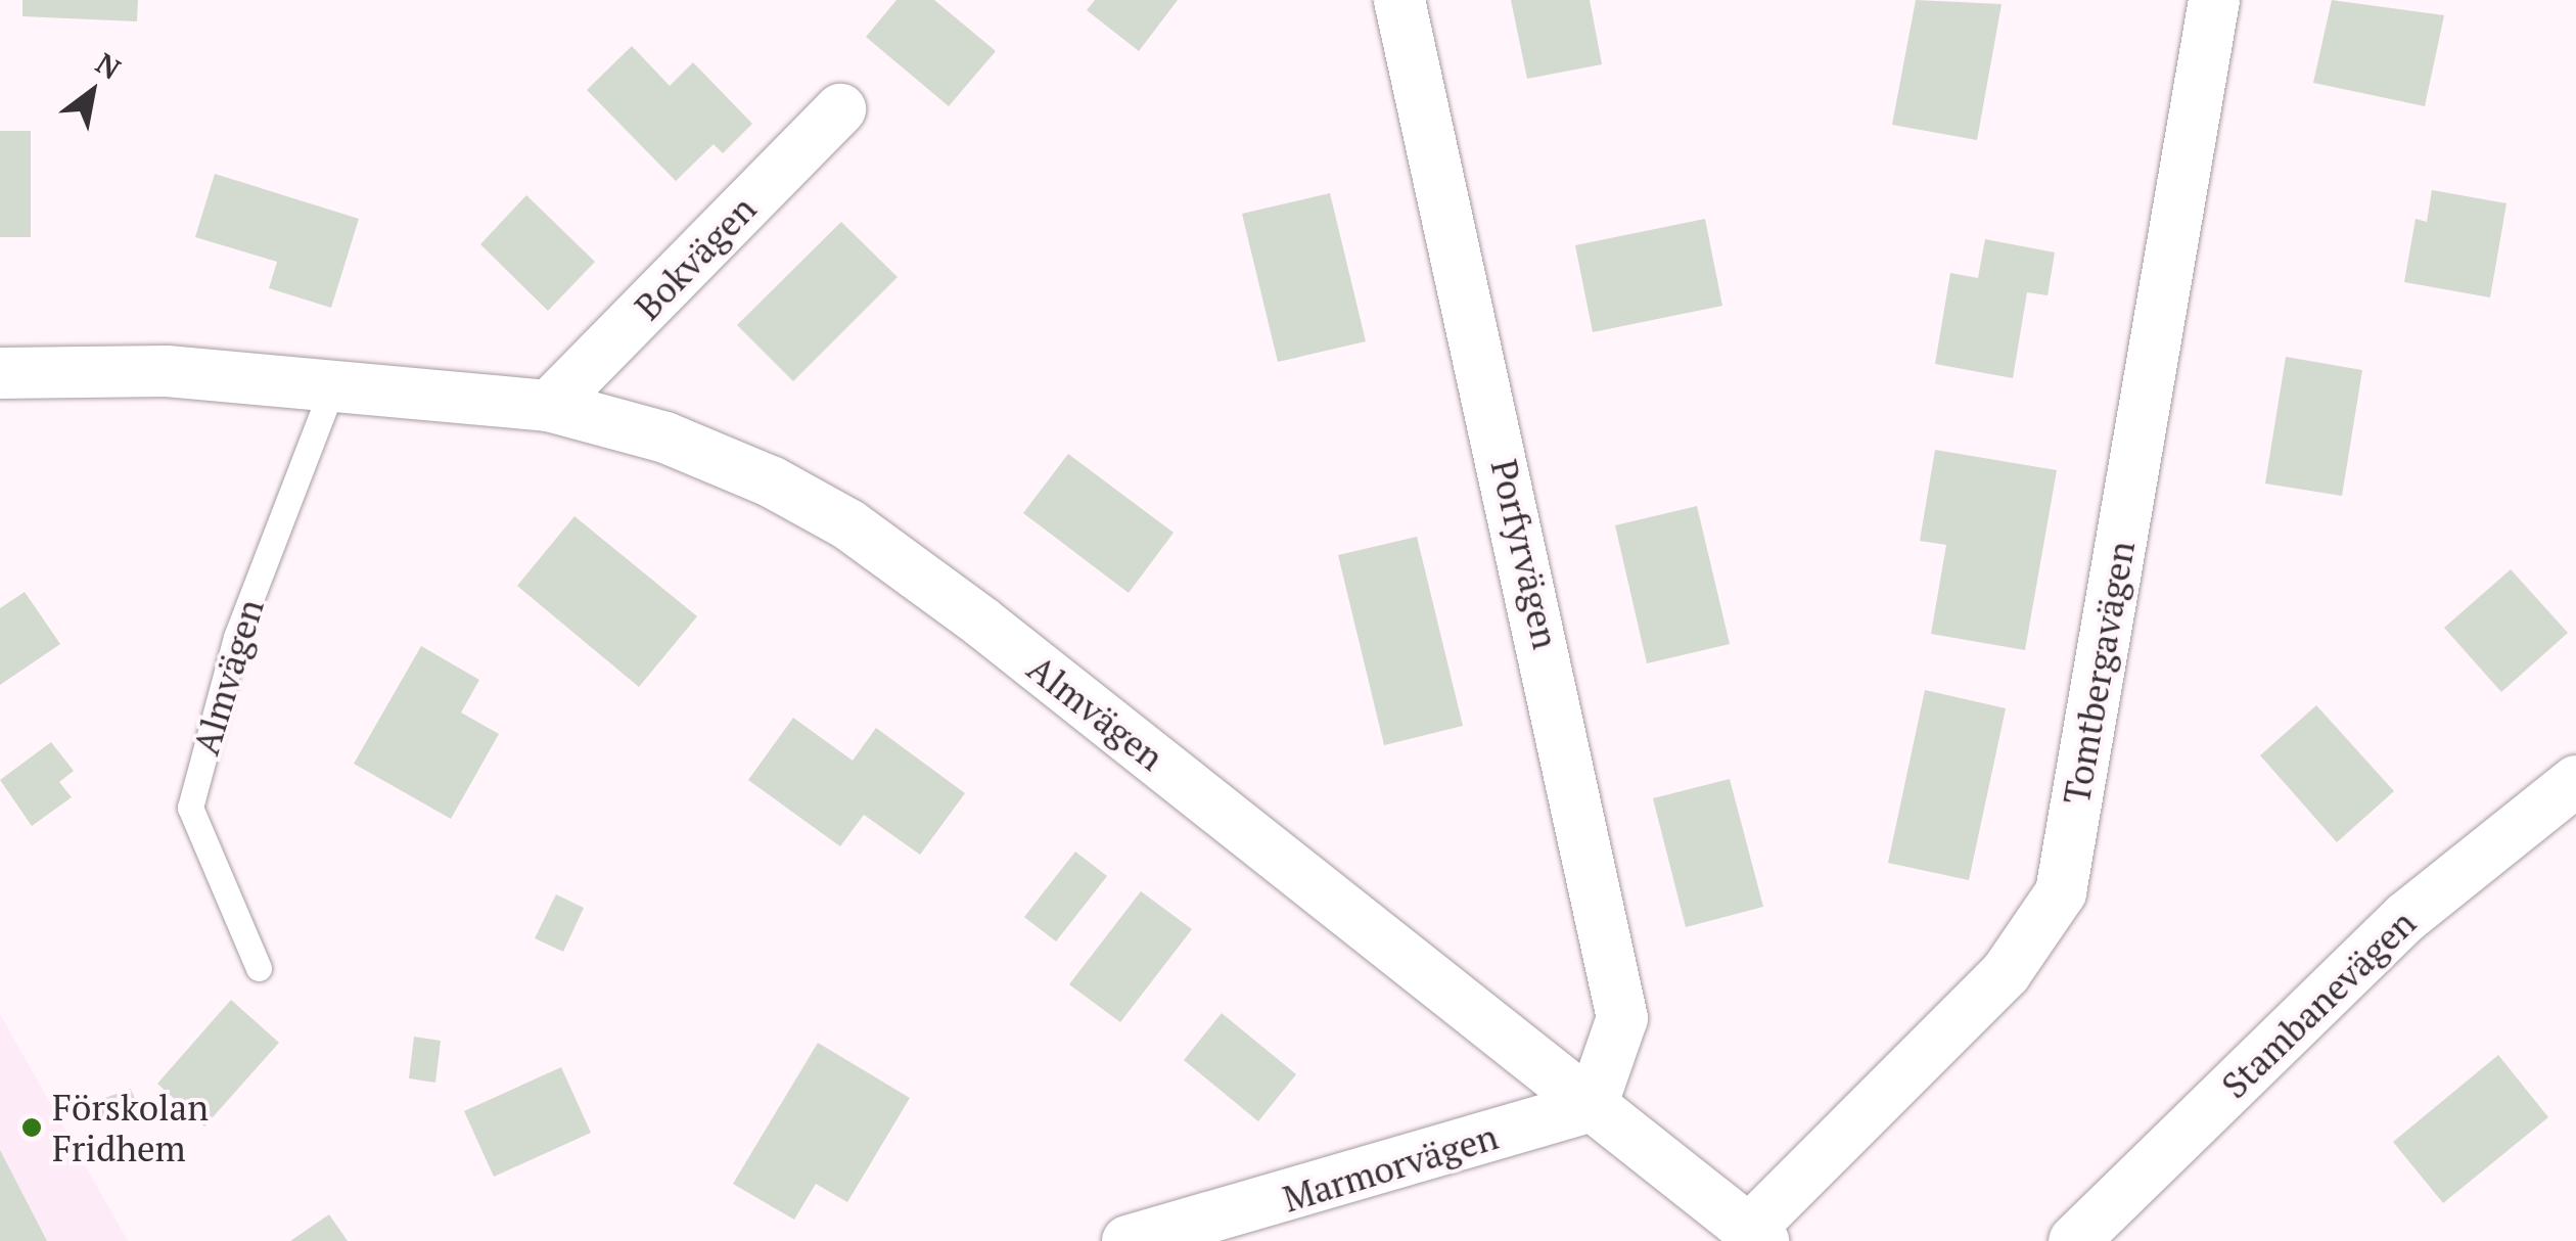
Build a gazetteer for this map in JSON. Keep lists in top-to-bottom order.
{
  "streets": {
    "street": [
      "Bokvägen",
      "Porfyrvägen",
      "Tomtbergavägen",
      "Almvägen",
      "Stambanevägen",
      "Marmorvägen"
    ]
  },
  "crossings": [
    ["Bokvägen", "Almvägen"],
    ["Porfyrvägen", "Almvägen"],
    ["Porfyrvägen", "Marmorvägen"],
    ["Tomtbergavägen", "Almvägen"],
    ["Almvägen", "Marmorvägen"]
  ],
  "places": ["Förskolan Fridhem"],
  "north": "top right"
}
